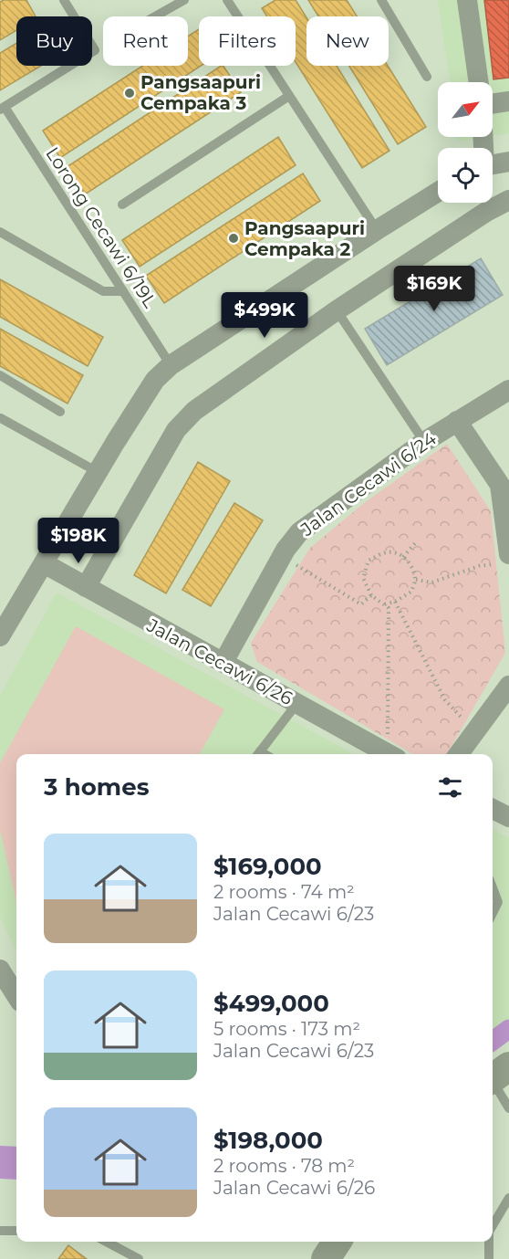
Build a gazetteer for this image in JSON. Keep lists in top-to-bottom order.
{
  "streets": {
    "street": ["Jalan Cecawi 6/24", "Jalan Cecawi 6/26"],
    "lane": ["Lorong Cecawi 6/19L"]
  },
  "crossings": [
    ["Jalan Cecawi 6/24", "Jalan Cecawi 6/26"]
  ],
  "places": ["Pangsaapuri Cempaka 3", "Pangsaapuri Cempaka 2"],
  "north": "top right",
  "page": {
    "chip": [
      "Buy",
      "Rent",
      "Filters",
      "New"
    ],
    "price": ["$169K", "$499K", "$198K"],
    "heading": "3 homes",
    "list": [
      {
        "name": "$169,000",
        "note": "2 rooms · 74 m² · Jalan Cecawi 6/23"
      },
      {
        "name": "$499,000",
        "note": "5 rooms · 173 m² · Jalan Cecawi 6/23"
      },
      {
        "name": "$198,000",
        "note": "2 rooms · 78 m² · Jalan Cecawi 6/26"
      }
    ]
  }
}
